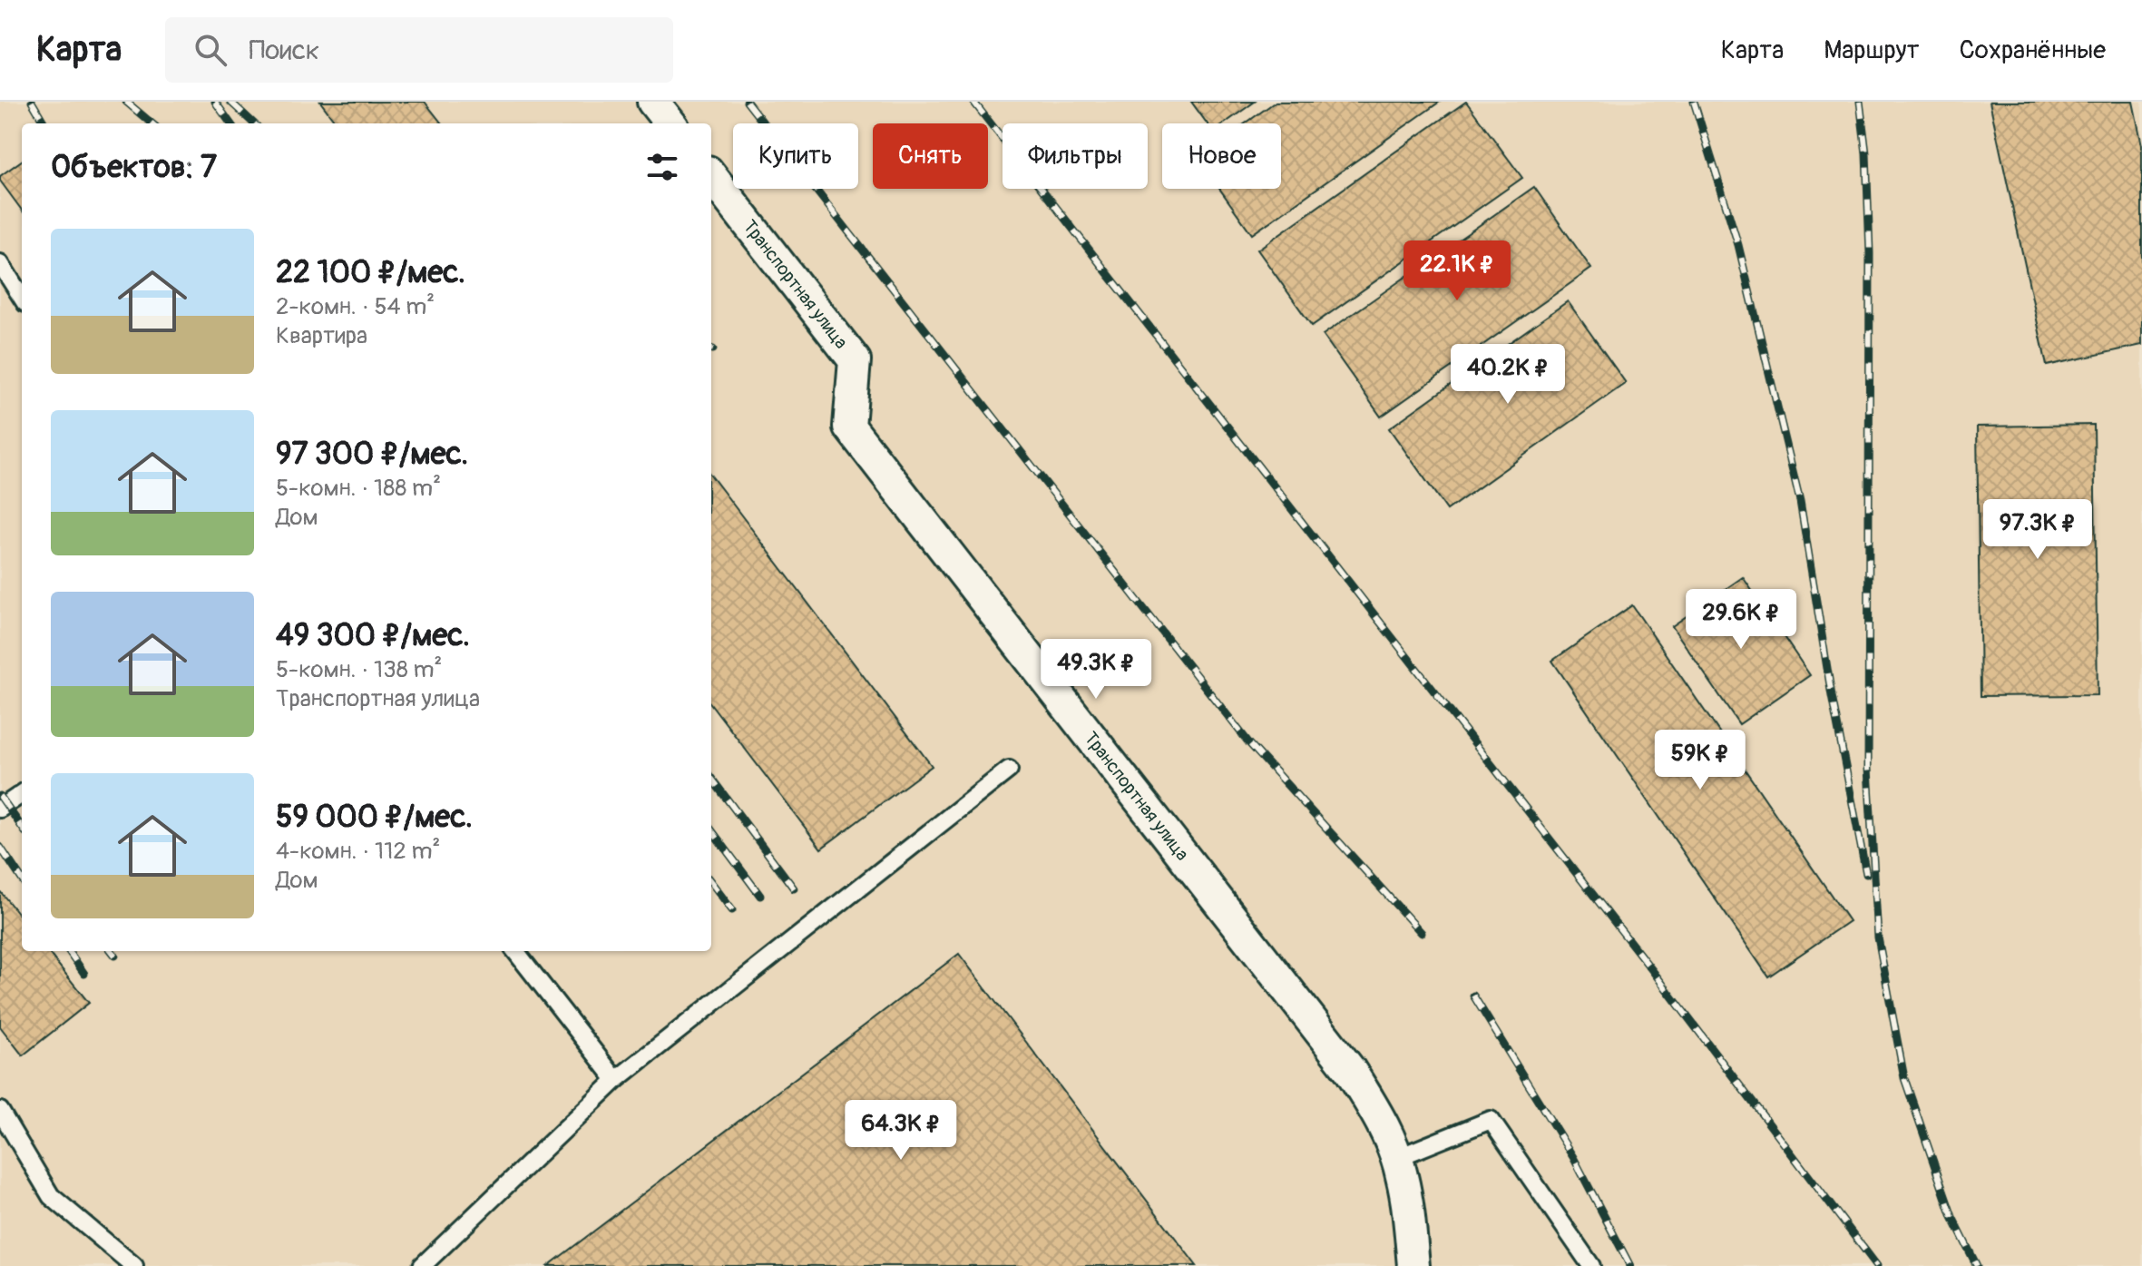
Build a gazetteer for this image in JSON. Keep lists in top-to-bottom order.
{
  "streets": {
    "street": ["Транспортная улица"]
  },
  "page": {
    "header": "Карта",
    "search": "Поиск",
    "nav": ["Карта", "Маршрут", "Сохранённые"],
    "chip": [
      "Купить",
      "Снять",
      "Фильтры",
      "Новое"
    ],
    "heading": "Объектов: 7",
    "list": [
      {
        "name": "22 100 ₽/мес.",
        "note": "2-комн. · 54 m² · Квартира"
      },
      {
        "name": "97 300 ₽/мес.",
        "note": "5-комн. · 188 m² · Дом"
      },
      {
        "name": "49 300 ₽/мес.",
        "note": "5-комн. · 138 m² · Транспортная улица"
      },
      {
        "name": "59 000 ₽/мес.",
        "note": "4-комн. · 112 m² · Дом"
      }
    ],
    "price": [
      "22.1K ₽",
      "40.2K ₽",
      "97.3K ₽",
      "29.6K ₽",
      "49.3K ₽",
      "59K ₽",
      "64.3K ₽"
    ]
  }
}
